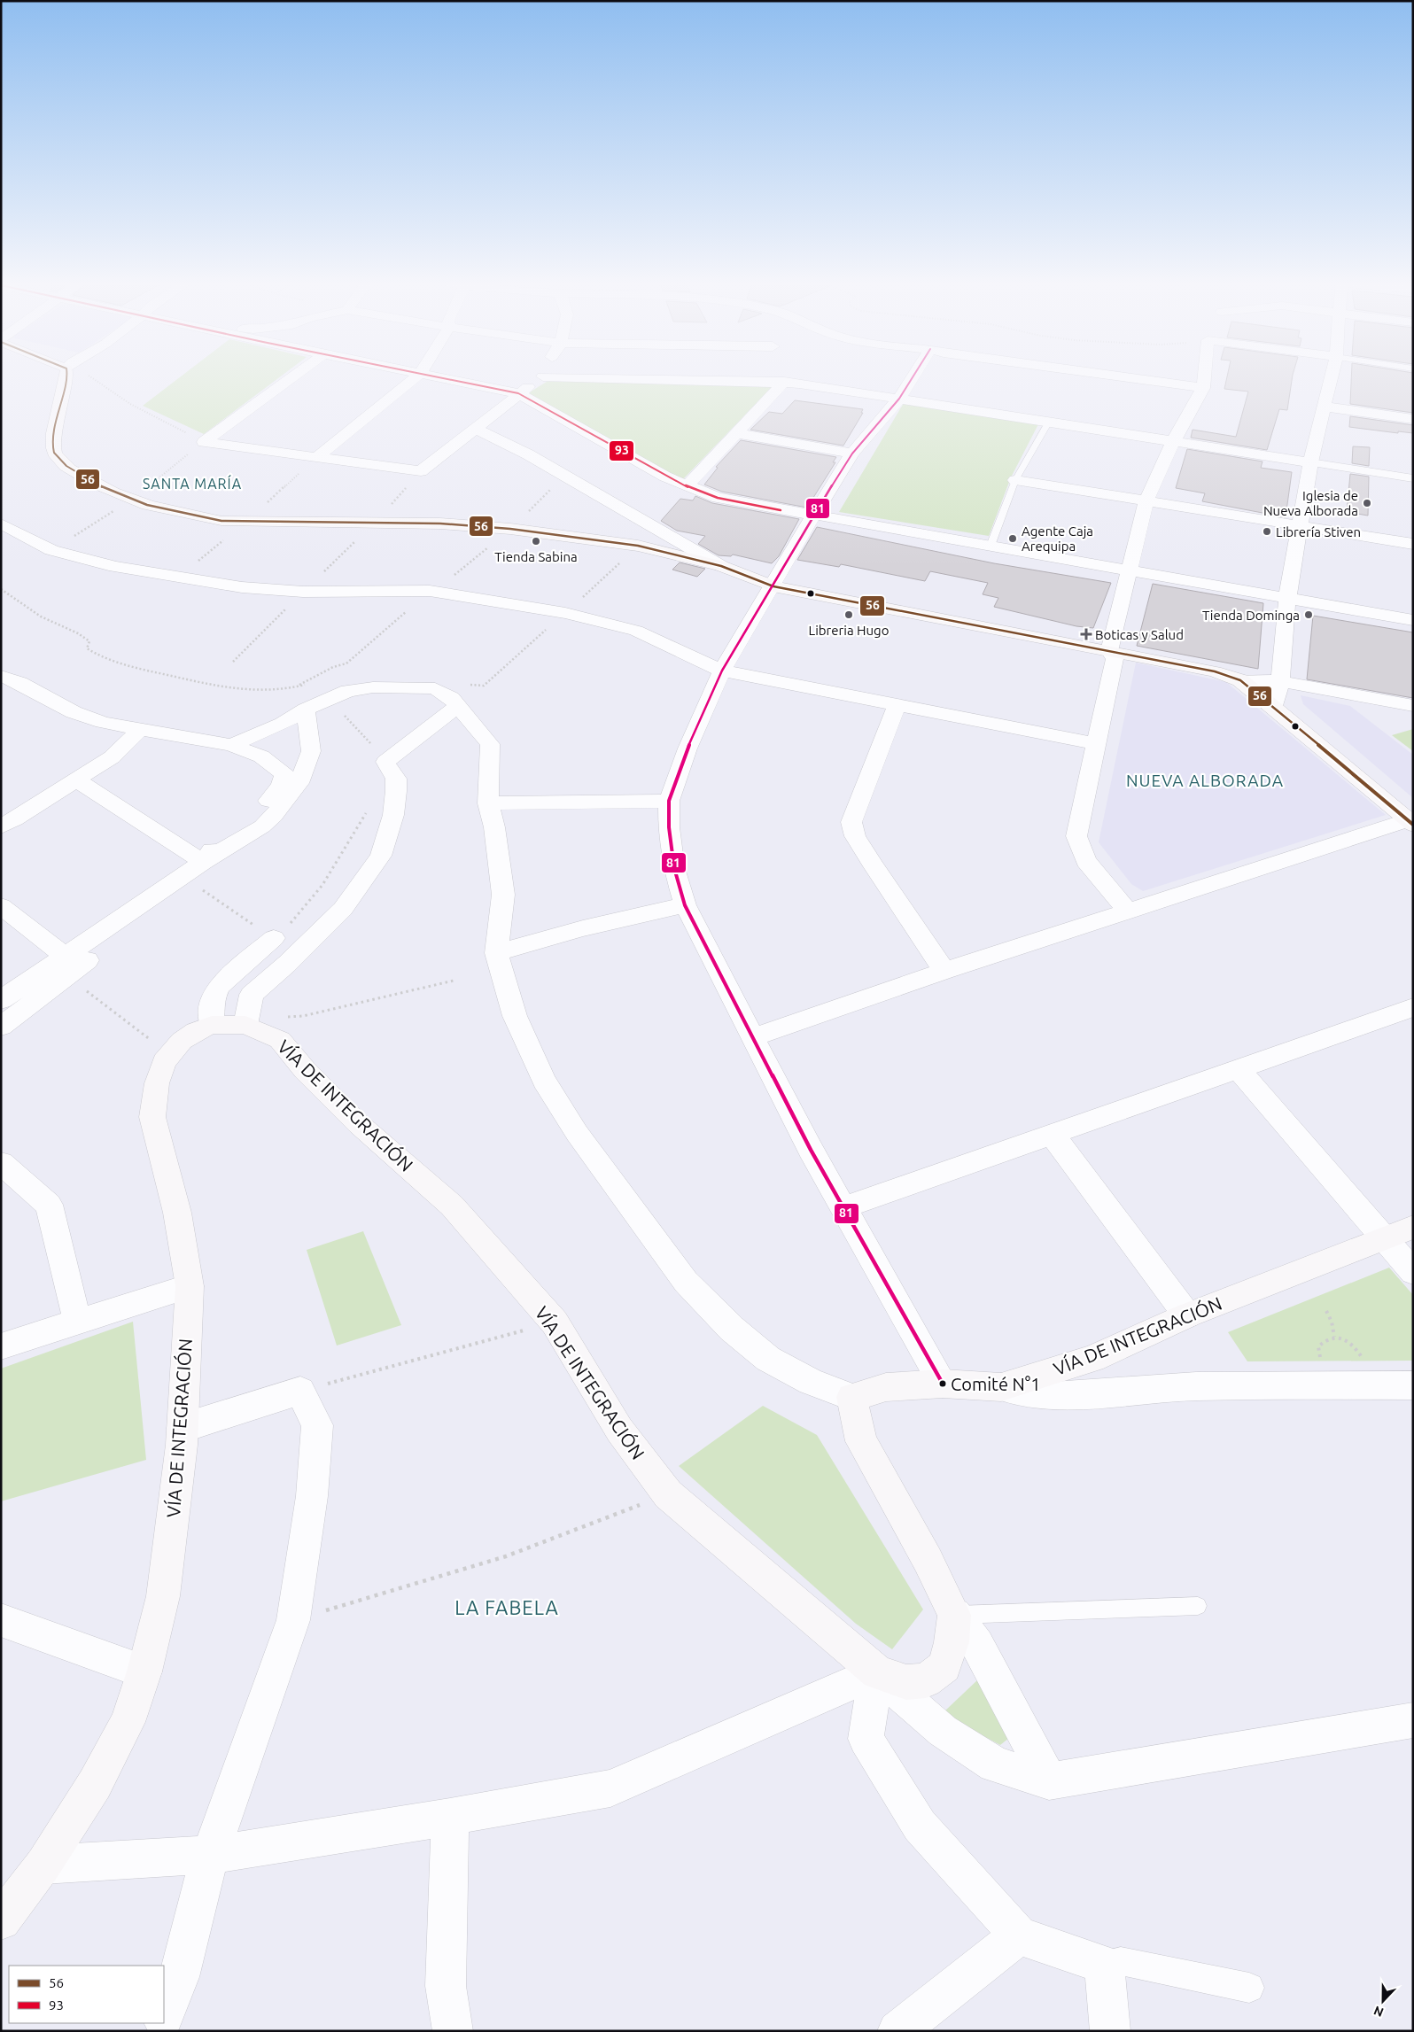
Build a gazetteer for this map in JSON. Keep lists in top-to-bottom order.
{
  "streets": {
    "main road": ["VÍA DE INTEGRACIÓN"]
  },
  "districts": ["SANTA MARÍA", "NUEVA ALBORADA", "LA FABELA"],
  "places": {
    "other": [
      "Iglesia de Nueva Alborada",
      "Librería Stiven",
      "Agente Caja Arequipa",
      "Tienda Sabina",
      "Libreria Hugo",
      "Tienda Dominga",
      "Comité N°1"
    ],
    "health": ["Boticas y Salud"]
  },
  "lines": ["transit line 56", "transit line 93", "transit line 81"],
  "legend": ["56", "93"],
  "north": "bottom"
}
